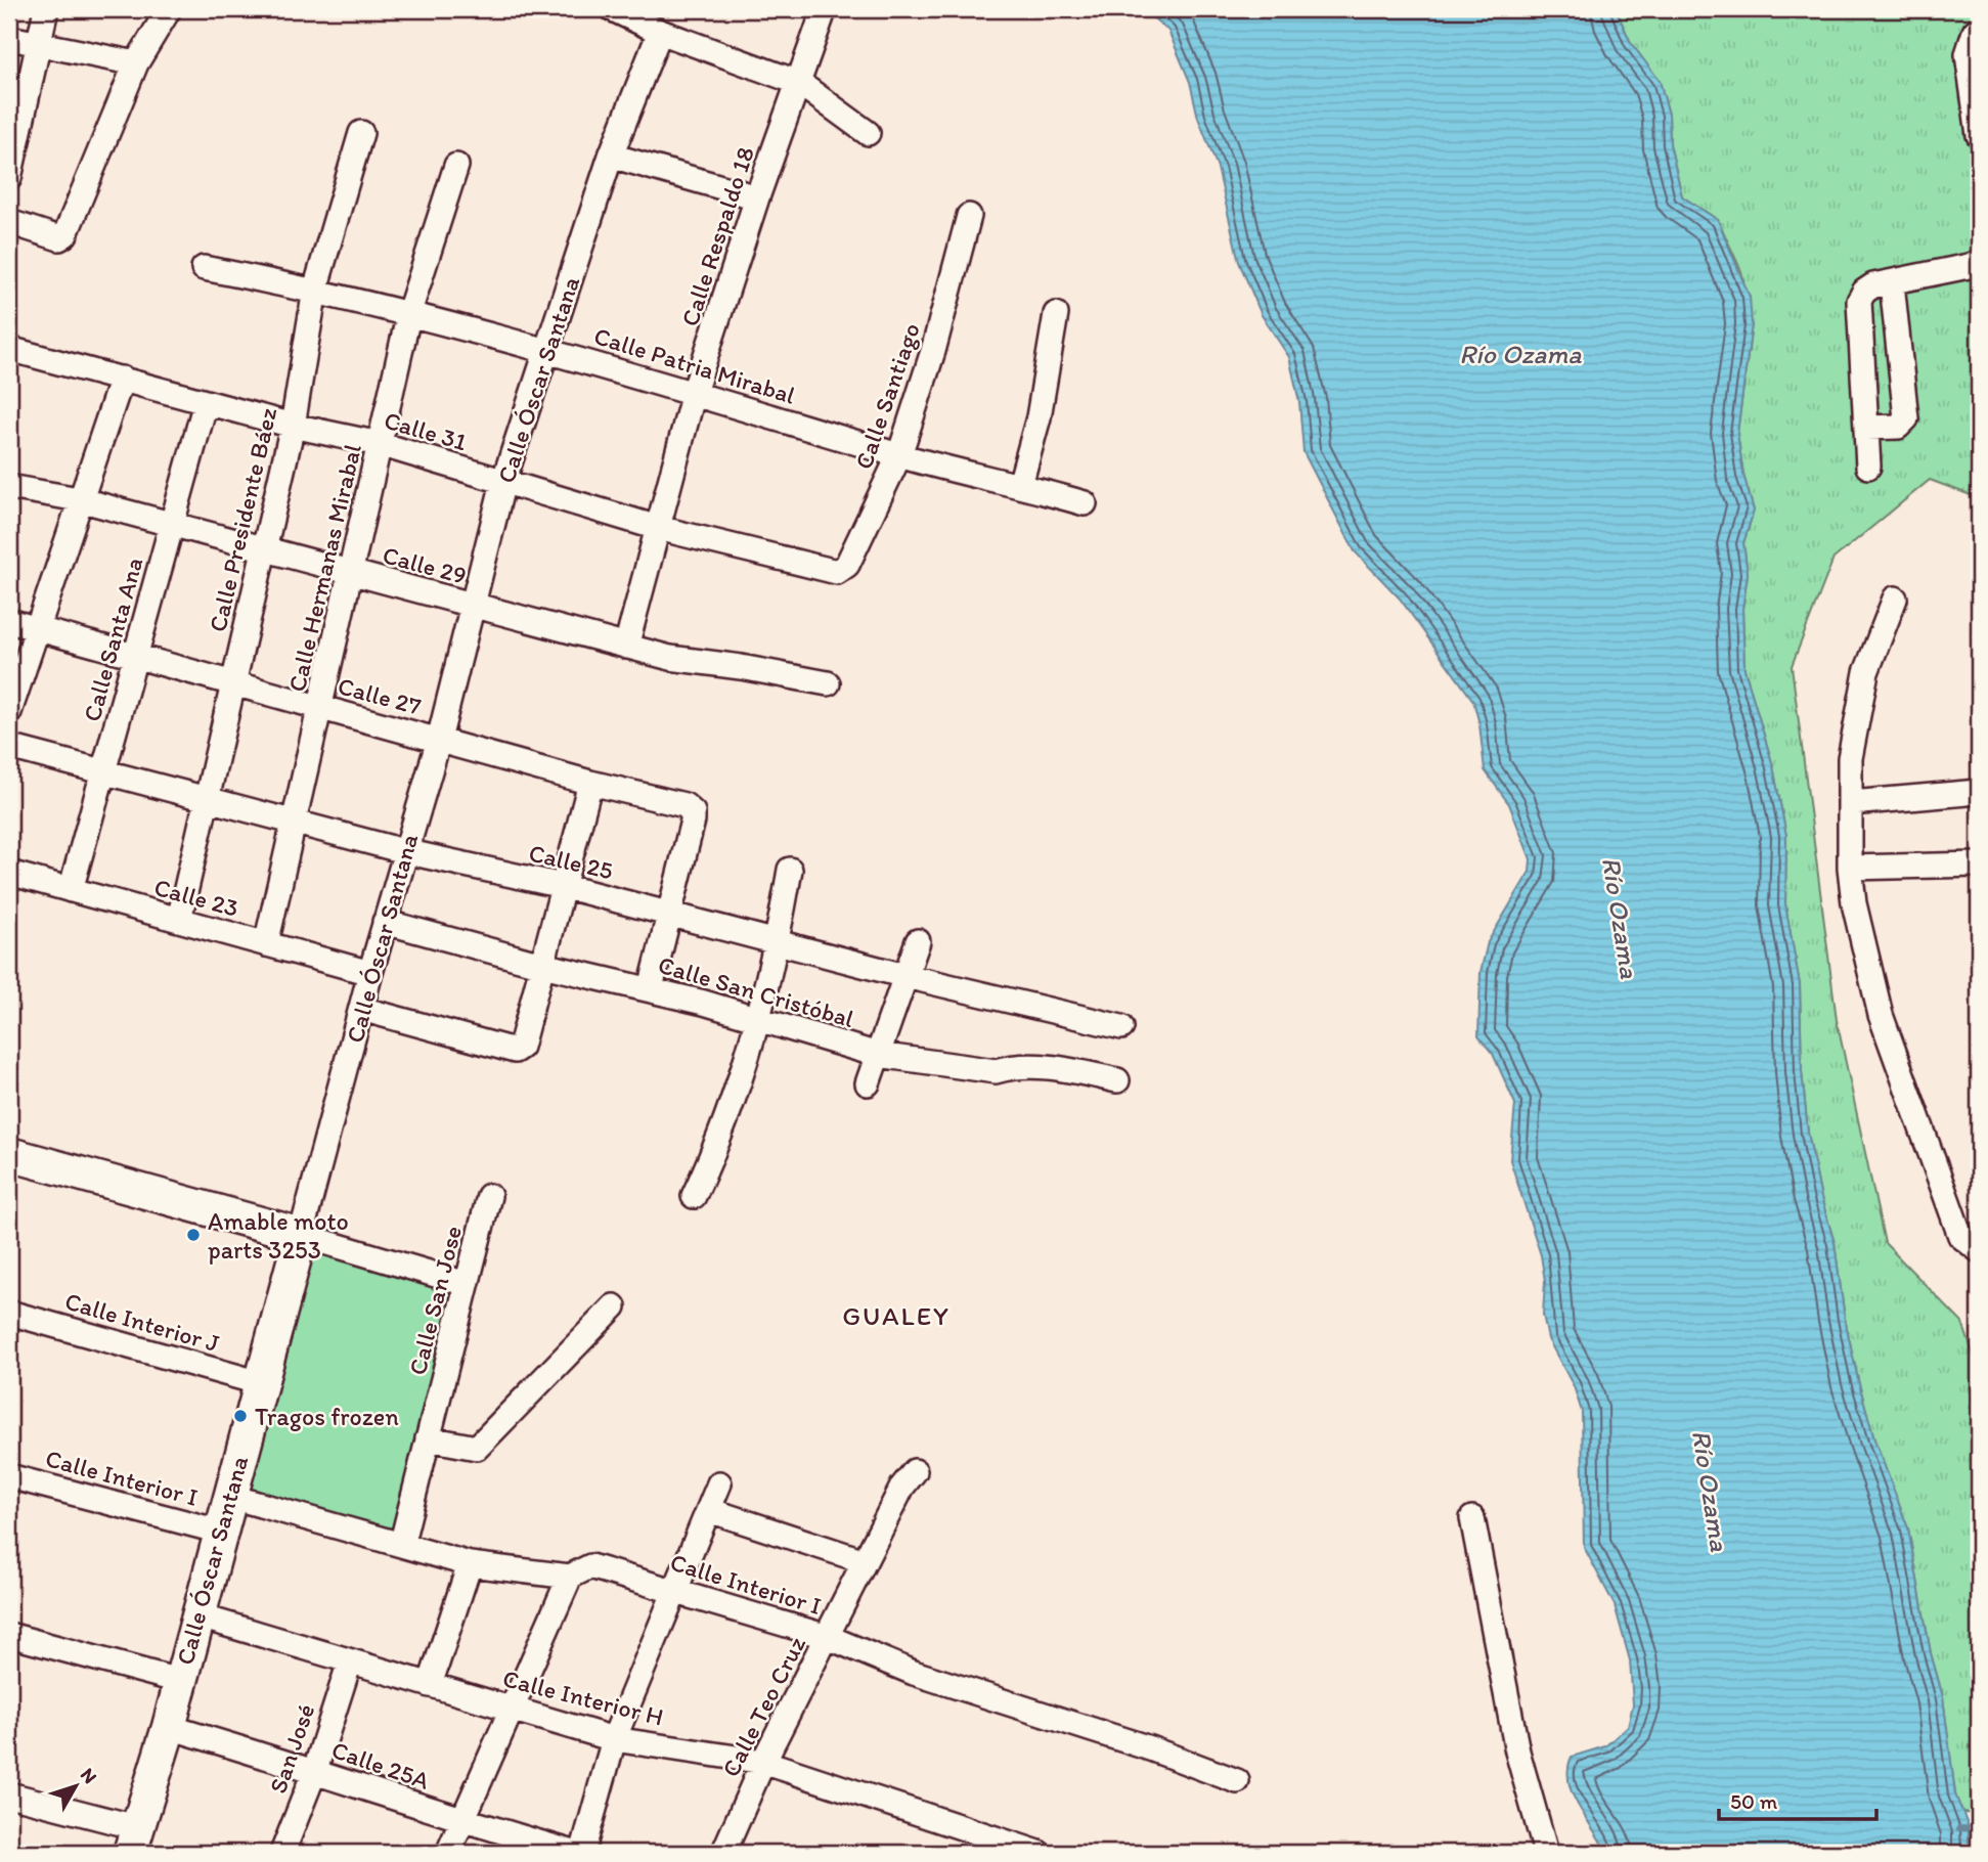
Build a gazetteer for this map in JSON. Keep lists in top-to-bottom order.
{
  "streets": {
    "street": [
      "Calle Respaldo 18",
      "Calle Patria Mirabal",
      "Calle Óscar Santana",
      "Calle Santiago",
      "Calle 31",
      "Calle Presidente Báez",
      "Calle 29",
      "Calle Hermanas Mirabal",
      "Calle Santa Ana",
      "Calle 27",
      "Calle 25",
      "Calle 23",
      "Calle San Cristóbal",
      "Calle San Jose",
      "Calle Interior J",
      "Calle Interior I",
      "Calle Interior H",
      "Calle Teo Cruz",
      "San José",
      "Calle 25A"
    ]
  },
  "crossings": [
    ["Calle Respaldo 18", "Calle Patria Mirabal"],
    ["Calle Respaldo 18", "Calle 31"],
    ["Calle Respaldo 18", "Calle 29"],
    ["Calle Patria Mirabal", "Calle Óscar Santana"],
    ["Calle Patria Mirabal", "Calle Santiago"],
    ["Calle Patria Mirabal", "Calle Presidente Báez"],
    ["Calle Patria Mirabal", "Calle Hermanas Mirabal"],
    ["Calle Óscar Santana", "Calle 31"],
    ["Calle Óscar Santana", "Calle 29"],
    ["Calle Óscar Santana", "Calle 27"],
    ["Calle Óscar Santana", "Calle 25"],
    ["Calle Óscar Santana", "Calle 23"],
    ["Calle Óscar Santana", "Calle San Cristóbal"],
    ["Calle Óscar Santana", "Calle Interior J"],
    ["Calle Óscar Santana", "Calle Interior I"],
    ["Calle Óscar Santana", "Calle Interior H"],
    ["Calle Óscar Santana", "Calle 25A"],
    ["Calle Santiago", "Calle 31"],
    ["Calle 31", "Calle Presidente Báez"],
    ["Calle 31", "Calle Hermanas Mirabal"],
    ["Calle 31", "Calle Santa Ana"],
    ["Calle Presidente Báez", "Calle 29"],
    ["Calle Presidente Báez", "Calle 27"],
    ["Calle Presidente Báez", "Calle 25"],
    ["Calle Presidente Báez", "Calle 23"],
    ["Calle 29", "Calle Hermanas Mirabal"],
    ["Calle 29", "Calle Santa Ana"],
    ["Calle Hermanas Mirabal", "Calle 27"],
    ["Calle Hermanas Mirabal", "Calle 25"],
    ["Calle Hermanas Mirabal", "Calle 23"],
    ["Calle Santa Ana", "Calle 27"],
    ["Calle Santa Ana", "Calle 25"],
    ["Calle Santa Ana", "Calle 23"],
    ["Calle 27", "Calle 25"],
    ["Calle San Jose", "Calle Interior I"],
    ["Calle Interior I", "Calle Teo Cruz"],
    ["Calle Interior H", "Calle Teo Cruz"],
    ["Calle Interior H", "San José"],
    ["San José", "Calle 25A"]
  ],
  "districts": ["GUALEY"],
  "water": ["Río Ozama"],
  "places": ["Amable moto parts 3253", "Tragos frozen"],
  "scale_bar": "50 m",
  "north": "top right"
}
